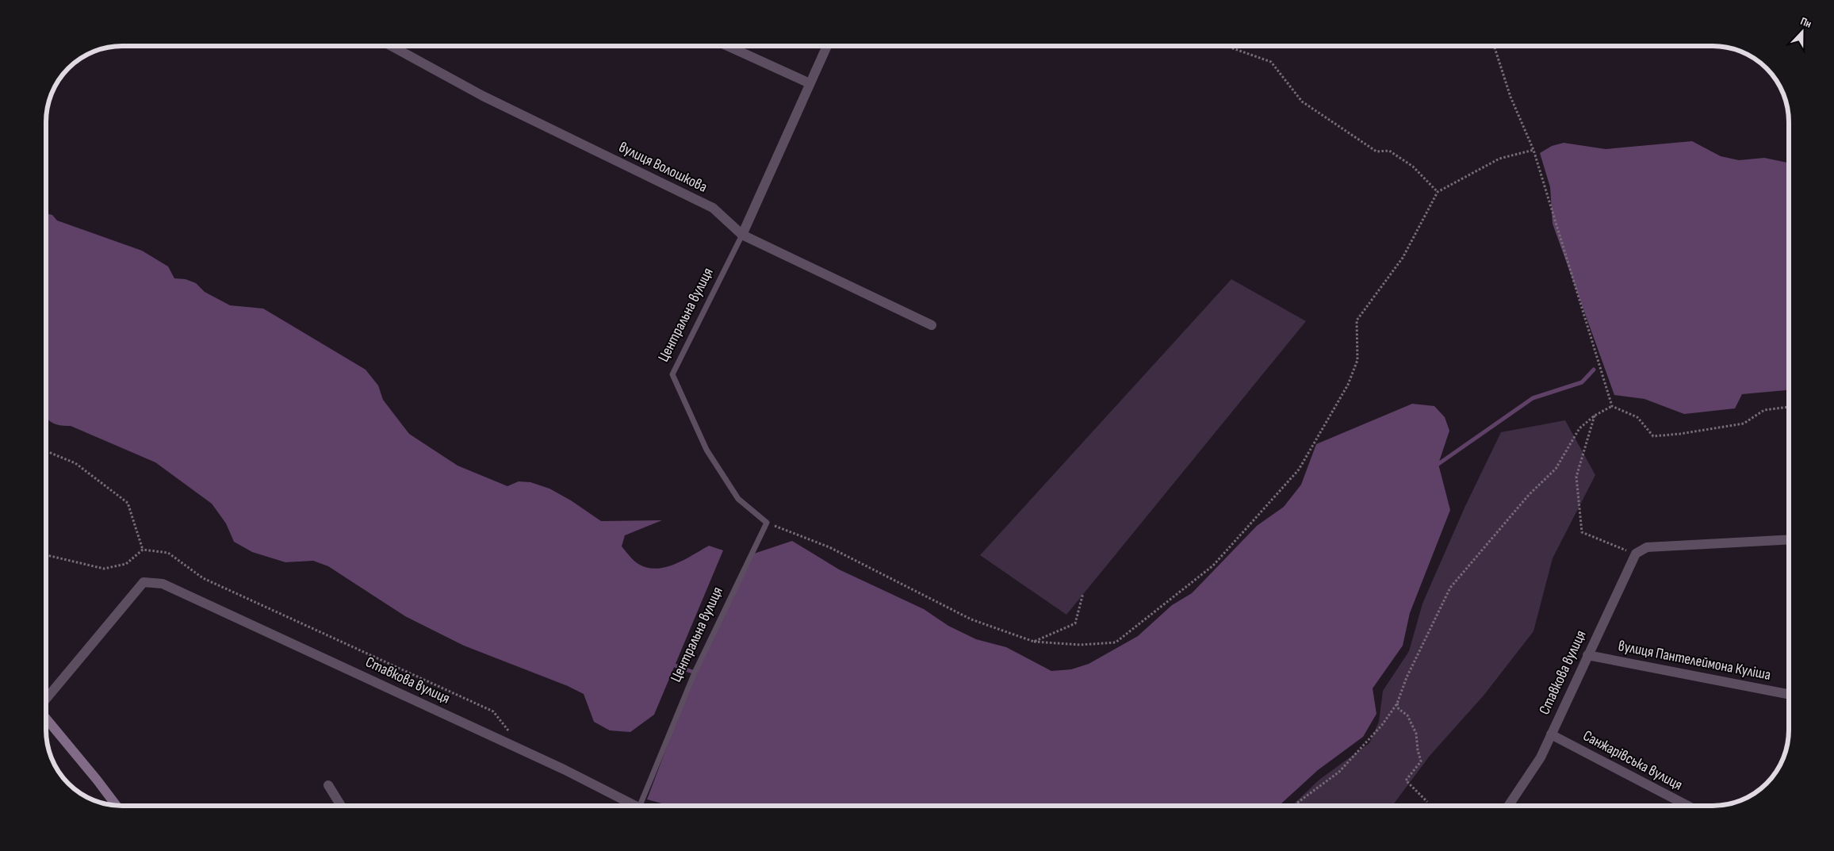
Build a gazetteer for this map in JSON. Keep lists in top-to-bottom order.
{
  "streets": {
    "street": [
      "вулиця Волошкова",
      "Центральна вулиця",
      "вулиця Пантелеймона Куліша",
      "Ставкова вулиця",
      "Санжарівська вулиця"
    ]
  },
  "crossings": [
    ["вулиця Волошкова", "Центральна вулиця"],
    ["вулиця Пантелеймона Куліша", "Ставкова вулиця"],
    ["Ставкова вулиця", "Санжарівська вулиця"]
  ],
  "north": "top"
}
